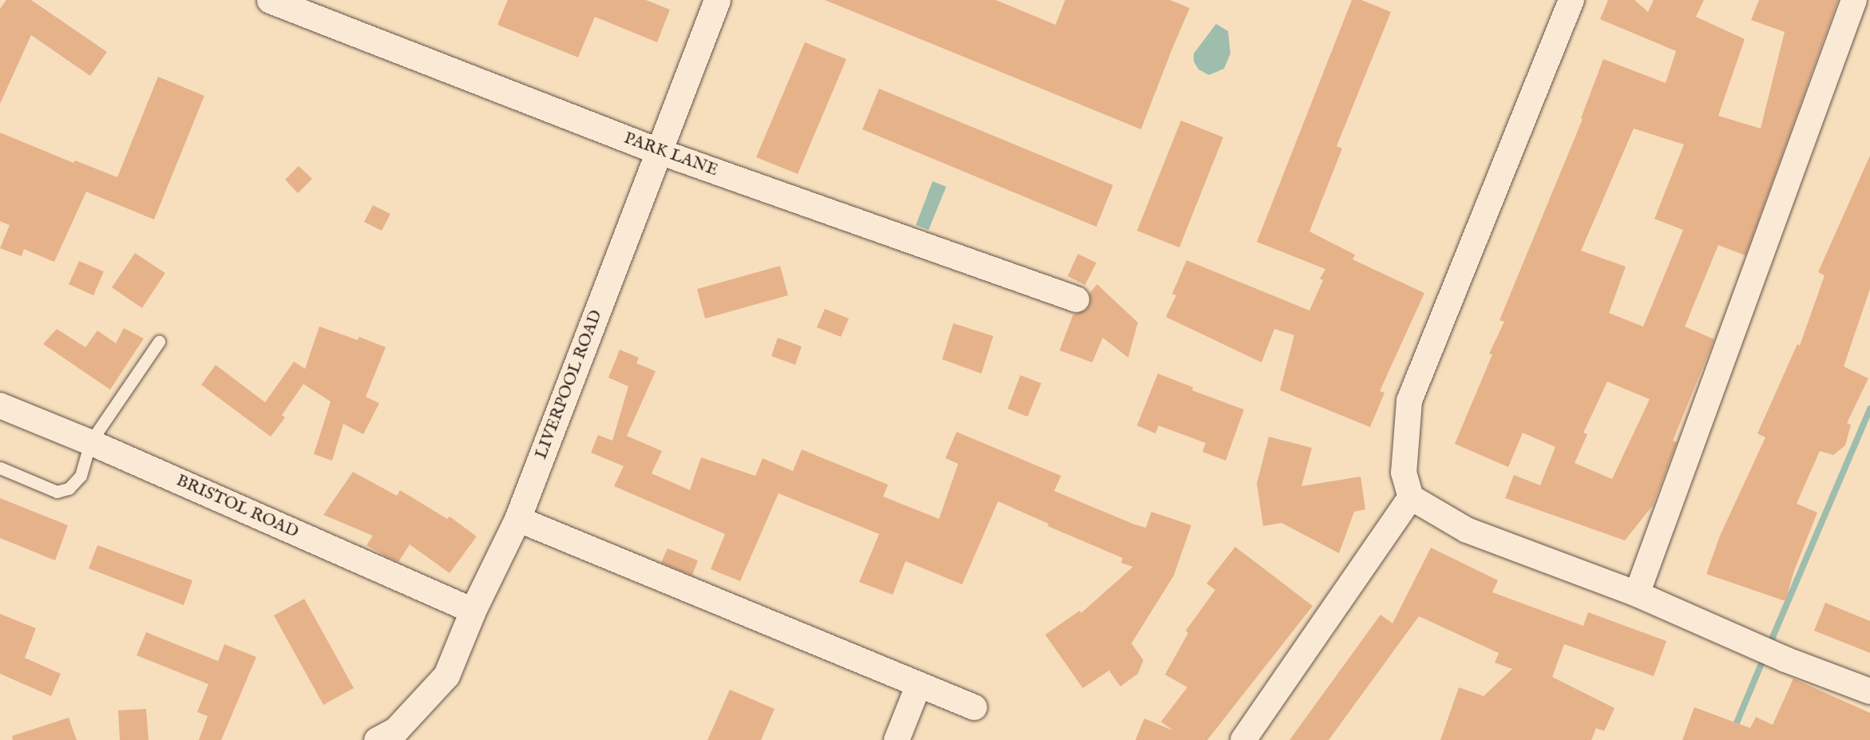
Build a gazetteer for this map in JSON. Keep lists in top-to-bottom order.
{
  "streets": {
    "main road": ["PARK LANE", "LIVERPOOL ROAD"],
    "street": ["BRISTOL ROAD"]
  },
  "crossings": [
    ["PARK LANE", "LIVERPOOL ROAD"],
    ["LIVERPOOL ROAD", "BRISTOL ROAD"]
  ]
}
